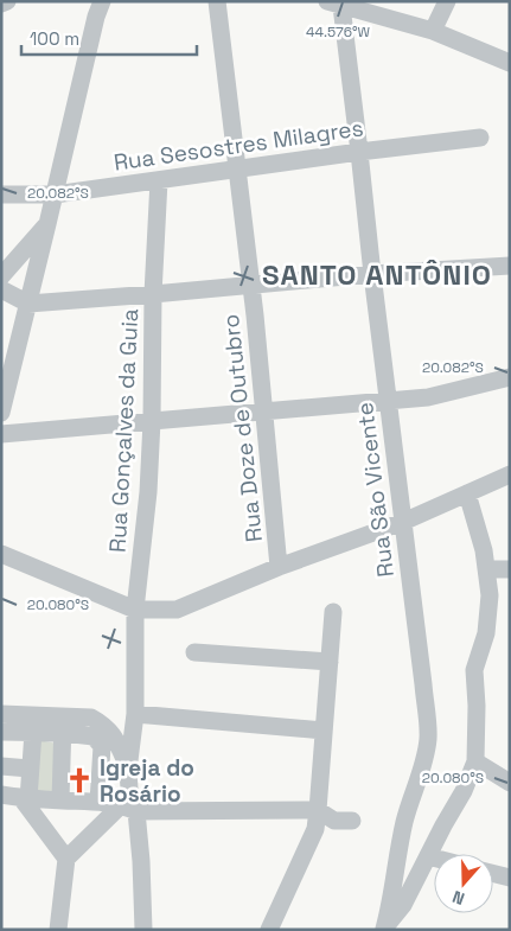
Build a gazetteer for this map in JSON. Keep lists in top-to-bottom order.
{
  "streets": {
    "street": [
      "Rua Sesostres Milagres",
      "Rua Doze de Outubro",
      "Rua Gonçalves da Guia",
      "Rua São Vicente"
    ]
  },
  "crossings": [
    ["Rua Sesostres Milagres", "Rua Doze de Outubro"],
    ["Rua Sesostres Milagres", "Rua Gonçalves da Guia"],
    ["Rua Sesostres Milagres", "Rua São Vicente"]
  ],
  "districts": ["SANTO ANTÔNIO"],
  "places": {
    "church": ["Igreja do Rosário"]
  },
  "scale_bar": "100 m",
  "north": "bottom",
  "coordinates": ["44.576°W", "20.082°S", "20.080°S"]
}
